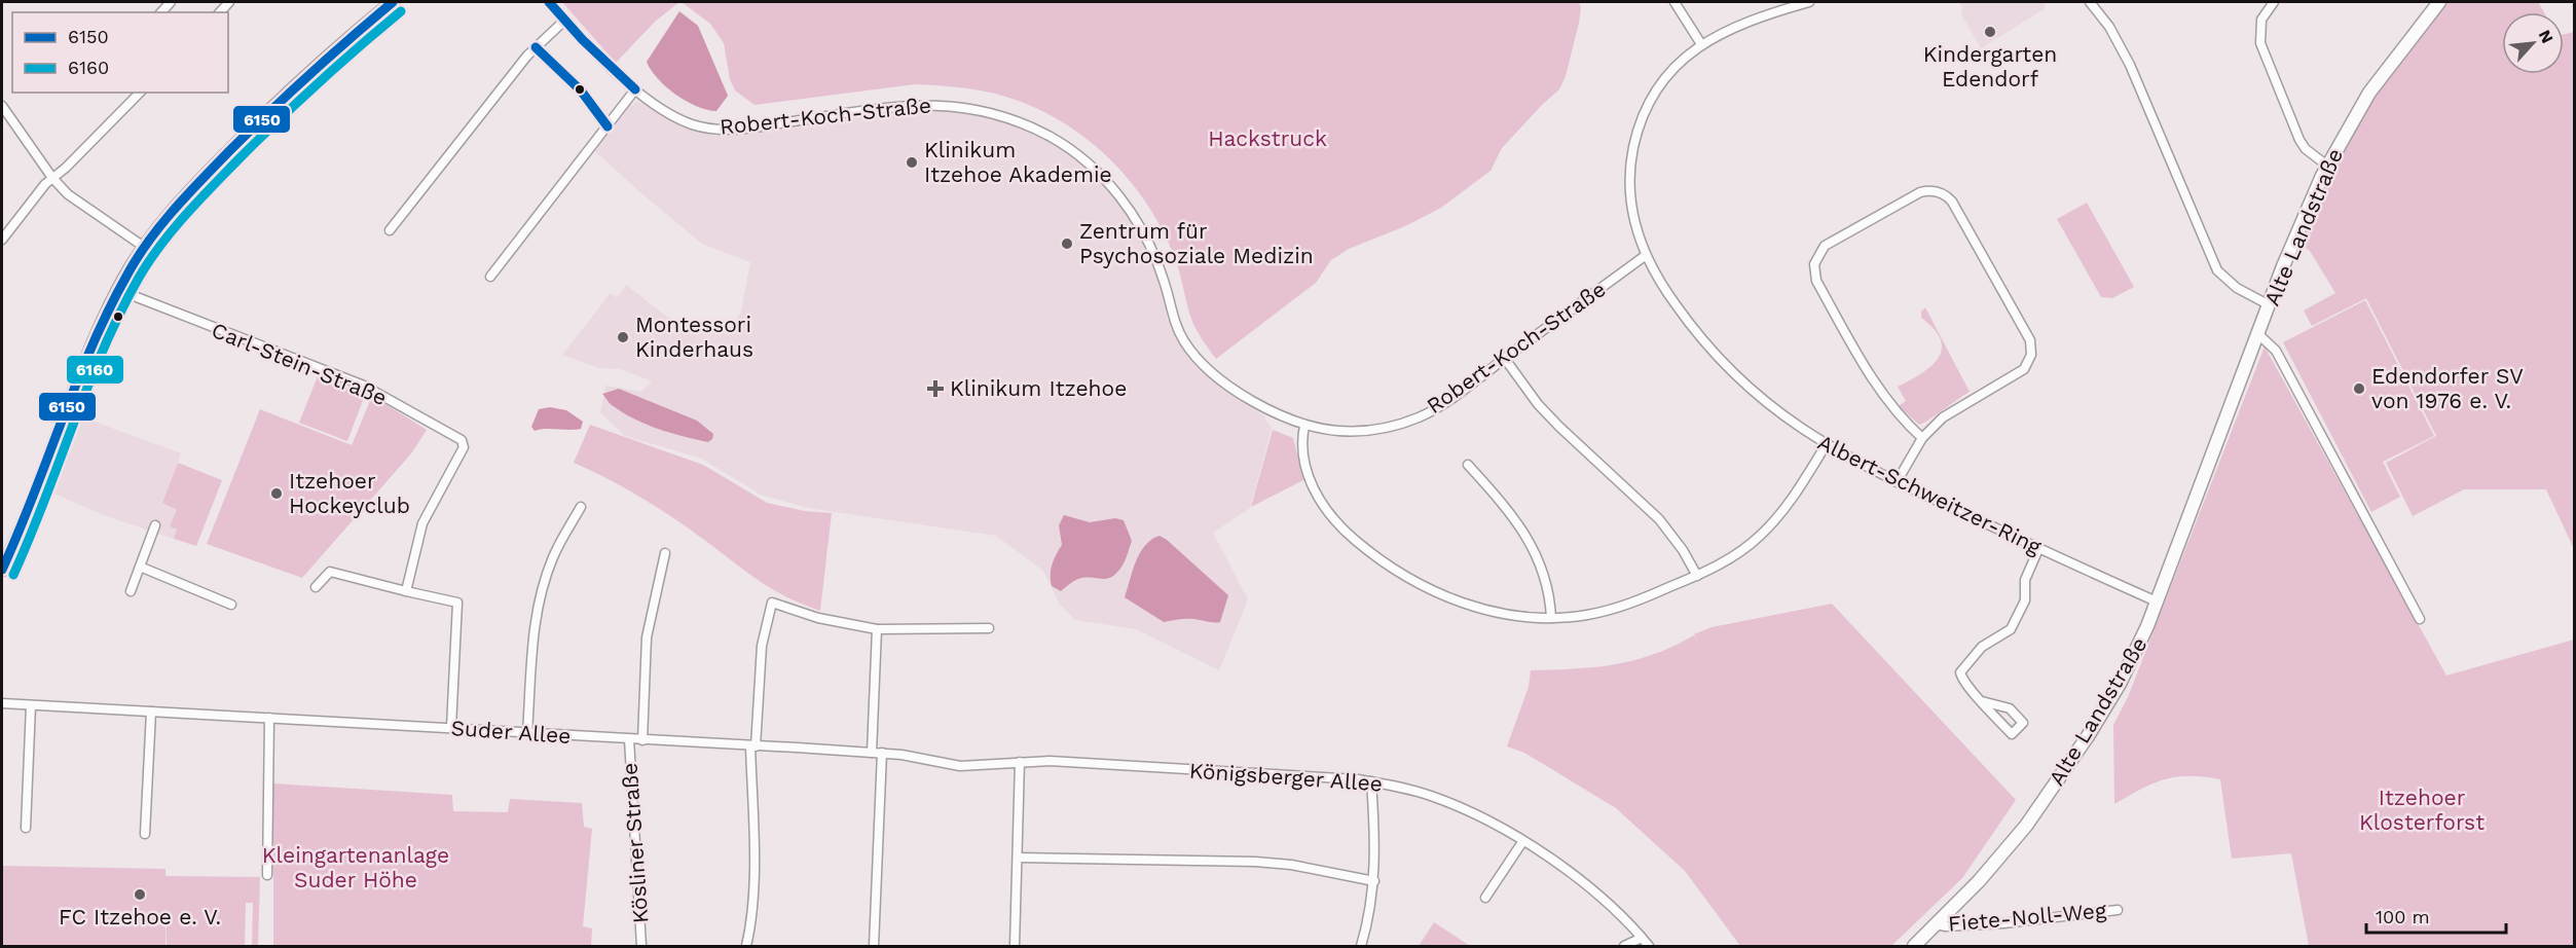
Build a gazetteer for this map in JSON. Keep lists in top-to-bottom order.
{
  "streets": {
    "street": [
      "Robert-Koch-Straße",
      "Alte Landstraße",
      "Carl-Stein-Straße",
      "Albert-Schweitzer-Ring",
      "Suder Allee",
      "Königsberger Allee",
      "Kösliner Straße",
      "Fiete-Noll-Weg"
    ]
  },
  "crossings": [
    ["Robert-Koch-Straße", "Albert-Schweitzer-Ring"],
    ["Alte Landstraße", "Albert-Schweitzer-Ring"],
    ["Alte Landstraße", "Fiete-Noll-Weg"],
    ["Suder Allee", "Königsberger Allee"],
    ["Suder Allee", "Kösliner Straße"]
  ],
  "parks": ["Hackstruck", "Itzehoer Klosterforst", "Kleingartenanlage Suder Höhe"],
  "places": {
    "other": [
      "Kindergarten Edendorf",
      "Klinikum Itzehoe Akademie",
      "Zentrum für Psychosoziale Medizin",
      "Montessori Kinderhaus",
      "Edendorfer SV von 1976 e. V.",
      "Itzehoer Hockeyclub",
      "FC Itzehoe e. V."
    ],
    "health": ["Klinikum Itzehoe"]
  },
  "lines": ["transit line 6150", "transit line 6160"],
  "legend": ["6150", "6160"],
  "scale_bar": "100 m",
  "north": "top right"
}
